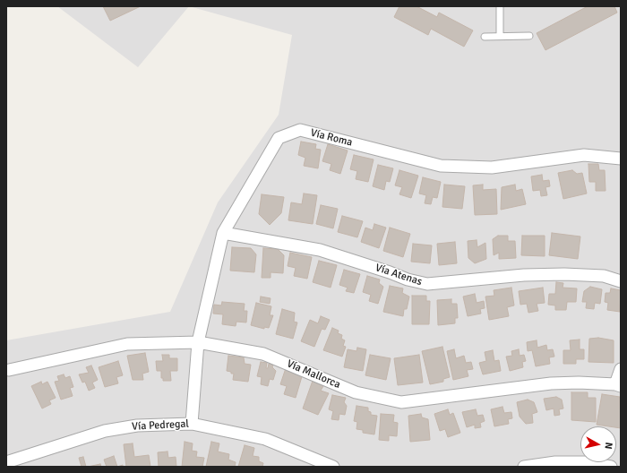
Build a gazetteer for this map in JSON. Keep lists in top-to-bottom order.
{
  "streets": {
    "street": [
      "Vía Roma",
      "Vía Atenas",
      "Vía Mallorca",
      "Vía Pedregal"
    ]
  },
  "crossings": [
    ["Vía Roma", "Vía Atenas"],
    ["Vía Roma", "Vía Mallorca"],
    ["Vía Roma", "Vía Pedregal"]
  ],
  "north": "right"
}
